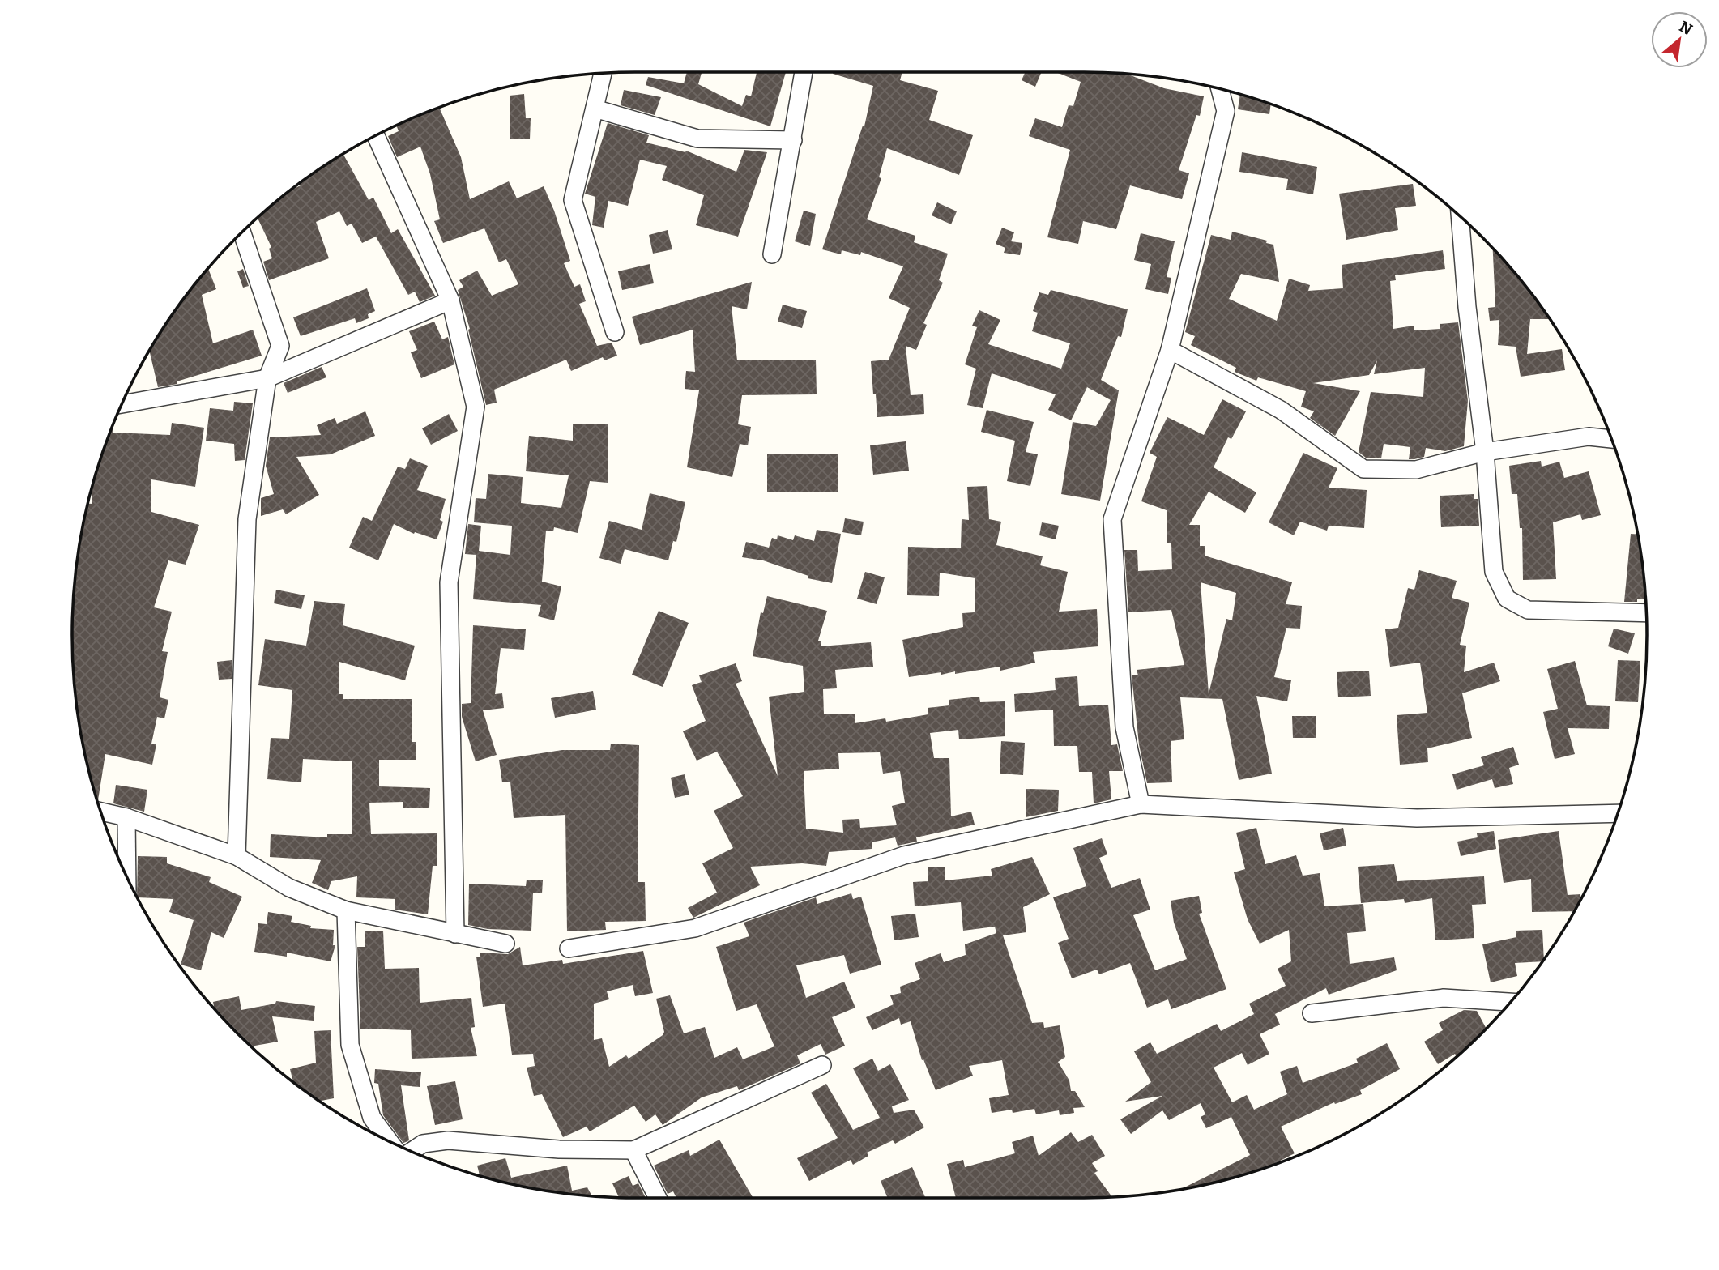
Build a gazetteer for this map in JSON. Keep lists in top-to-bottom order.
{
  "north": "top right"
}
